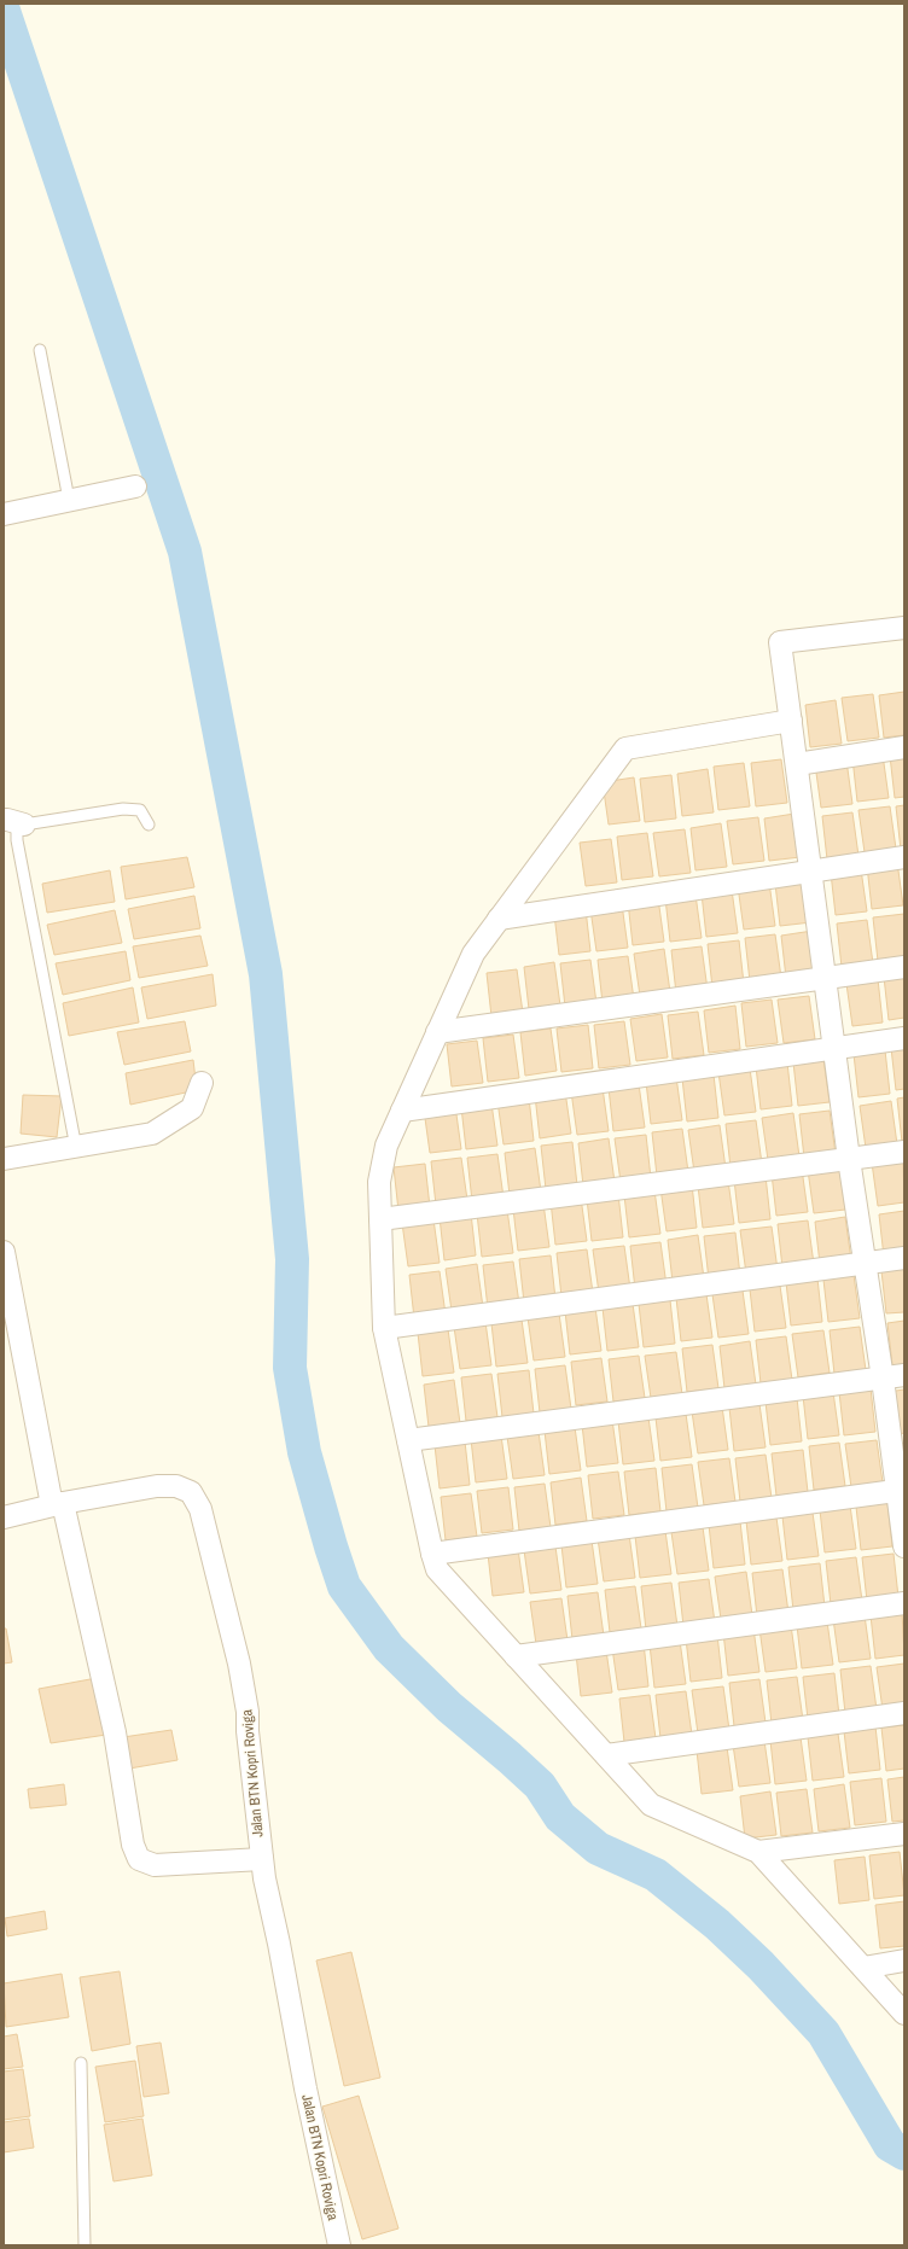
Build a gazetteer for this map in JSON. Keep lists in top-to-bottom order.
{
  "streets": {
    "street": ["Jalan BTN Kopri Roviga"]
  }
}
